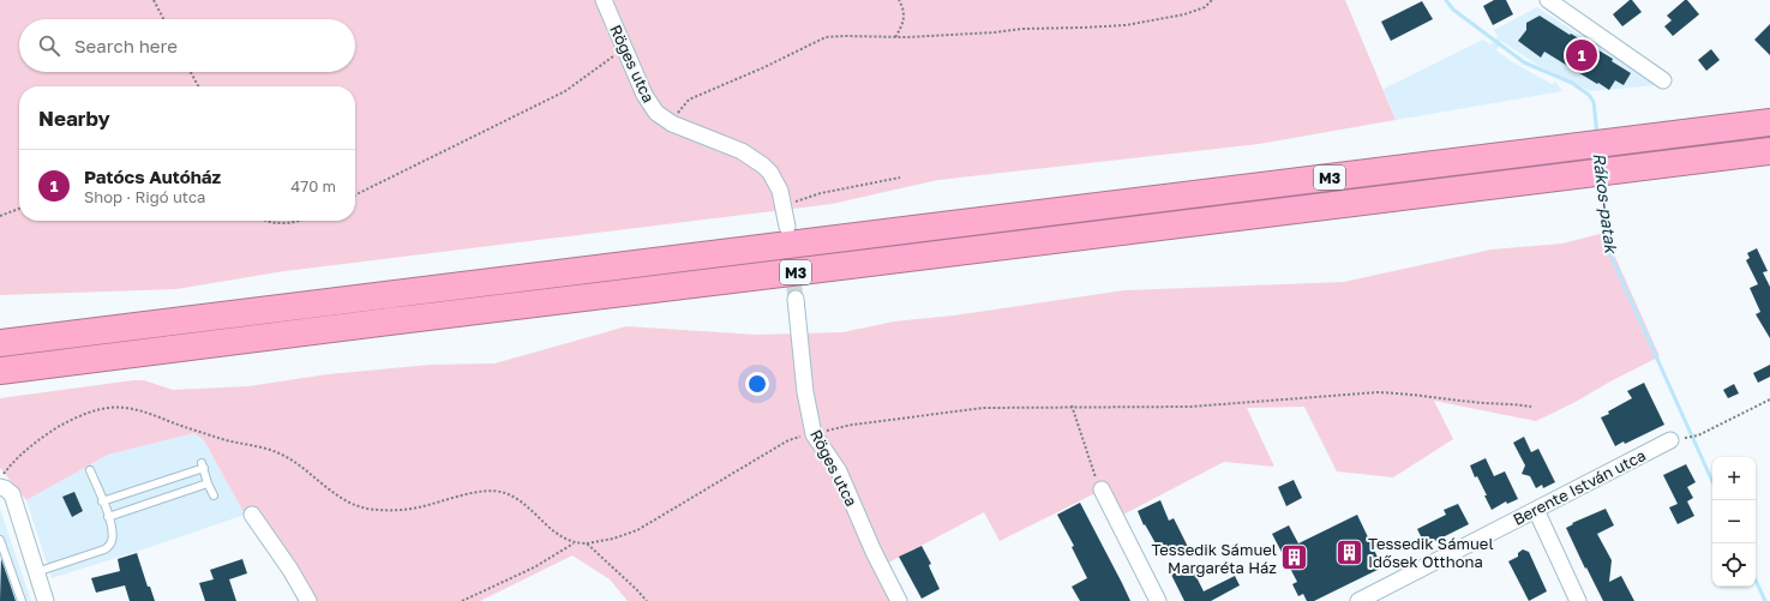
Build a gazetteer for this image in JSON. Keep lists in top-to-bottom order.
{
  "streets": {
    "highway": ["M3"],
    "street": ["Röges utca", "Berente István utca"]
  },
  "water": ["Rákos-patak"],
  "places": {
    "building": ["Tessedik Sámuel Idősek Otthona", "Tessedik Sámuel Margaréta Ház"]
  },
  "page": {
    "search": "Search here",
    "pins": "1",
    "heading": "Nearby",
    "list": [
      {
        "mark": "1",
        "name": "Patócs Autóház",
        "note": "Shop · Rigó utca",
        "value": "470 m"
      }
    ],
    "map_buttons": ["+", "−"]
  }
}
